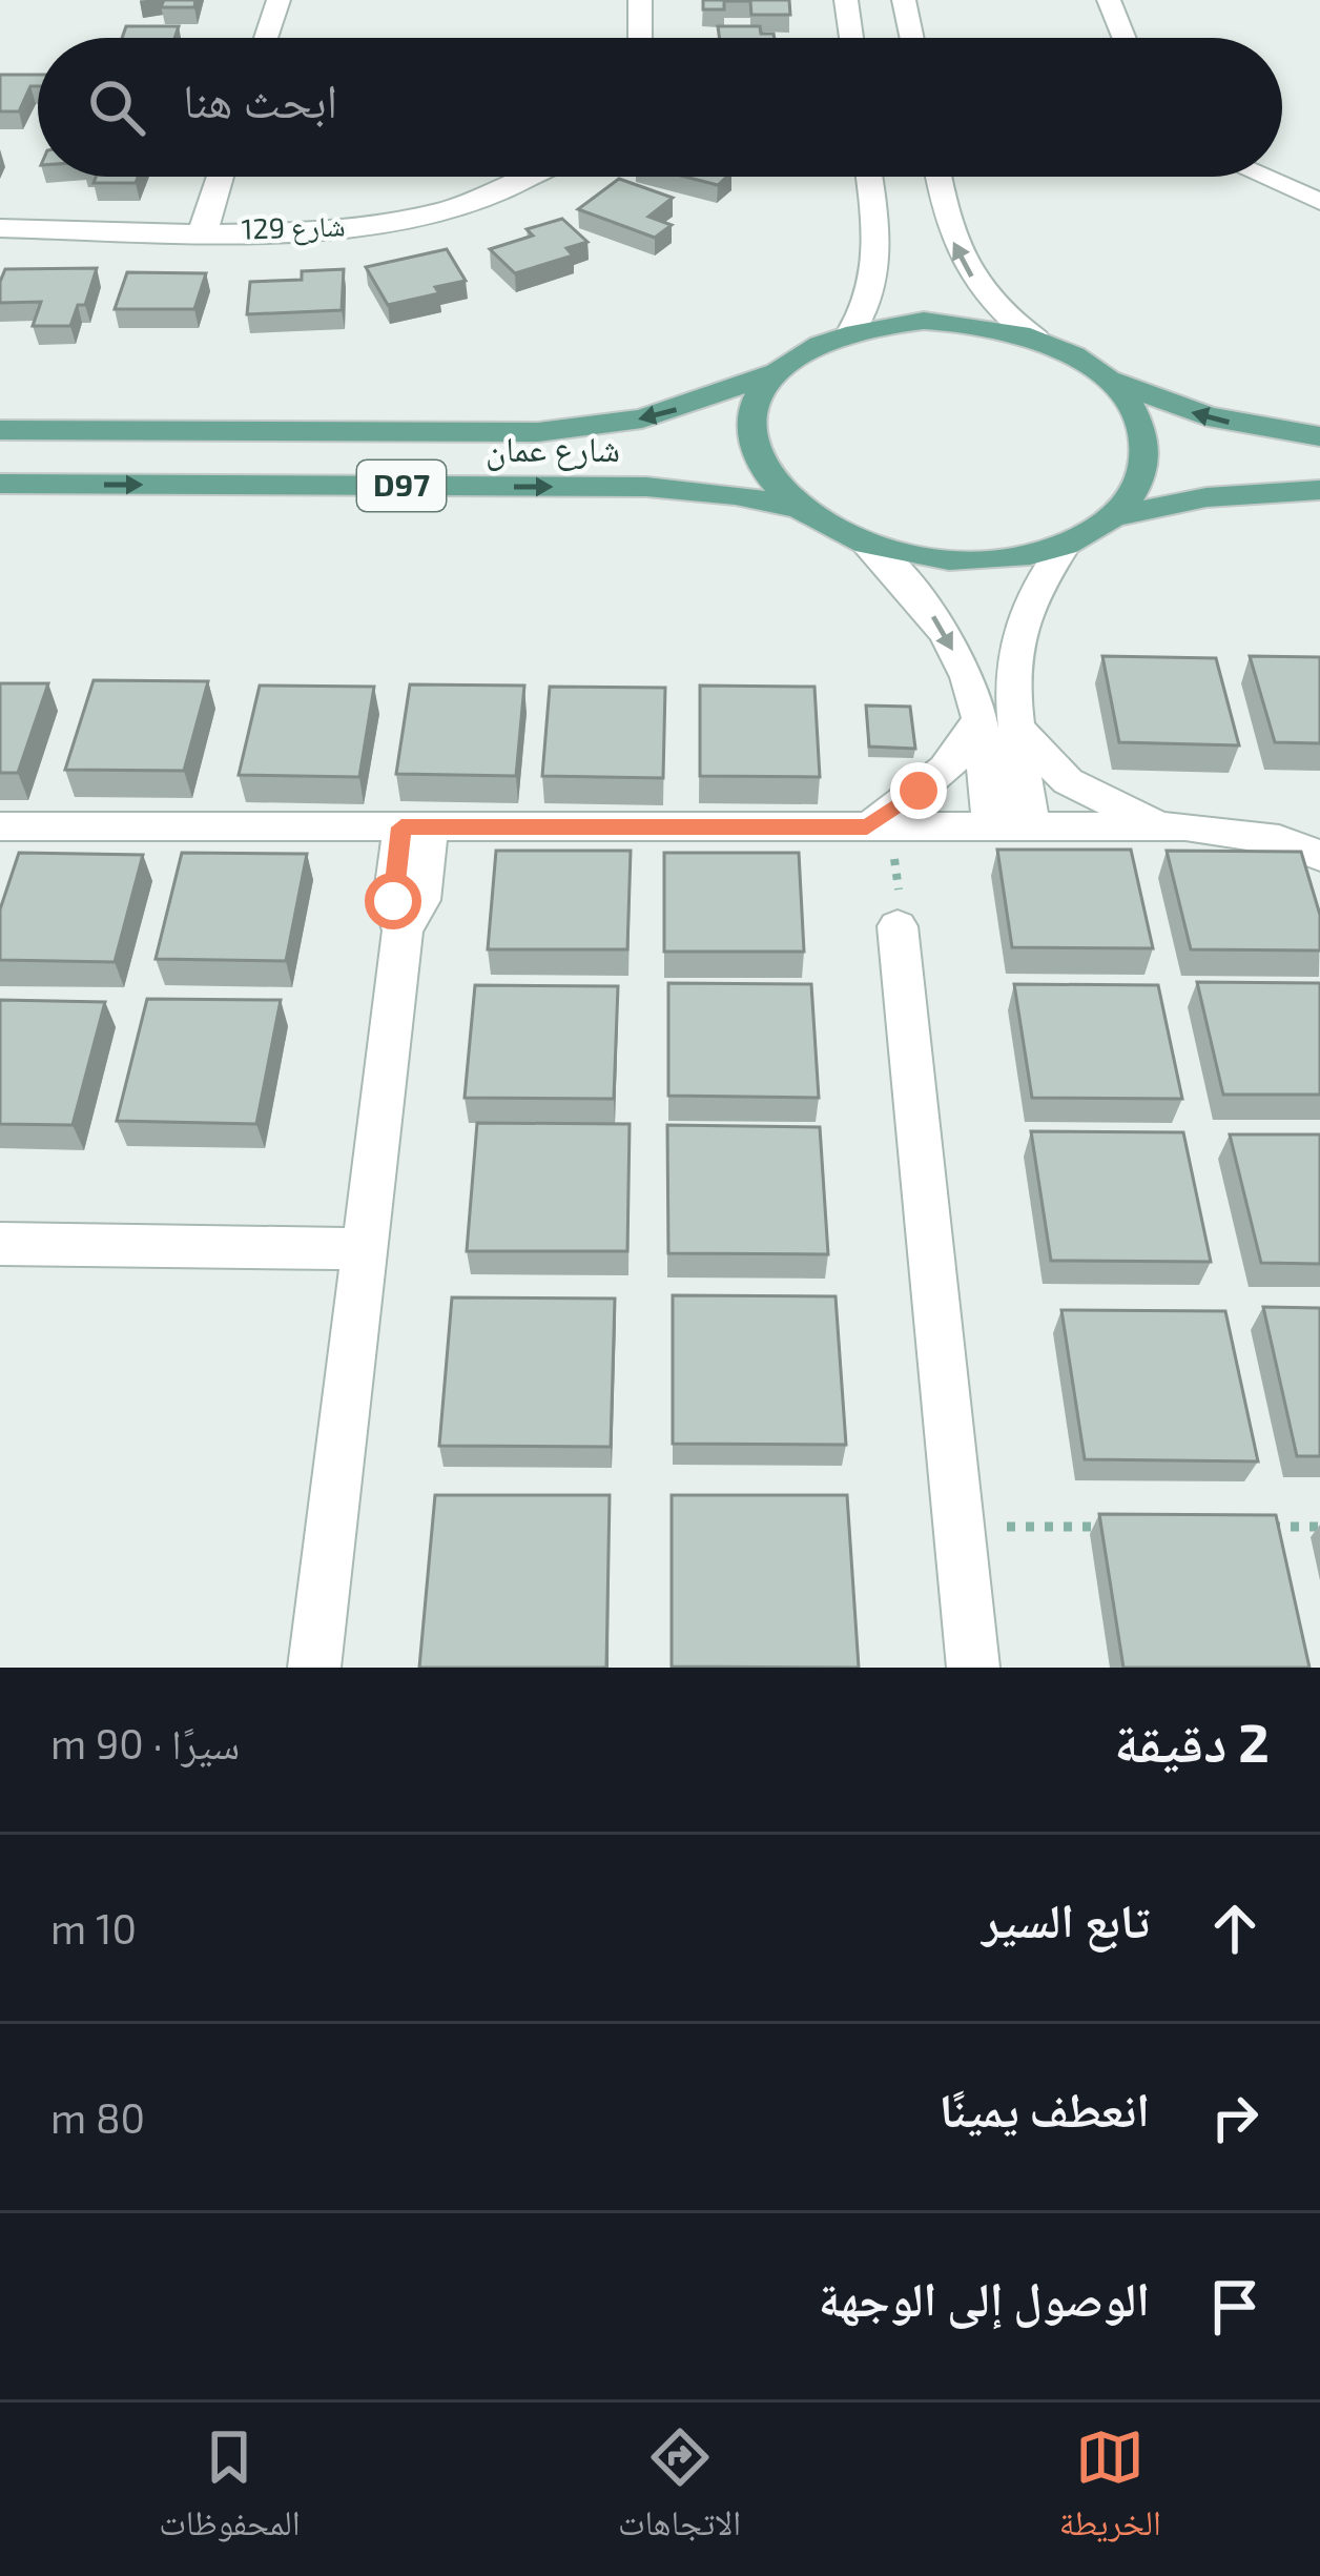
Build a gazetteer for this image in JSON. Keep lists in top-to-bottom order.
{
  "streets": {
    "main road": ["شارع عمان", "D97"],
    "street": ["شارع 129"]
  },
  "page": {
    "search": "ابحث هنا",
    "heading": ["2 دقيقة", "سيرًا · 90 m"],
    "list": [
      ["تابع السير", "10 m"],
      ["انعطف يمينًا", "80 m"],
      "الوصول إلى الوجهة"
    ],
    "nav": ["الخريطة", "الاتجاهات", "المحفوظات"]
  }
}
